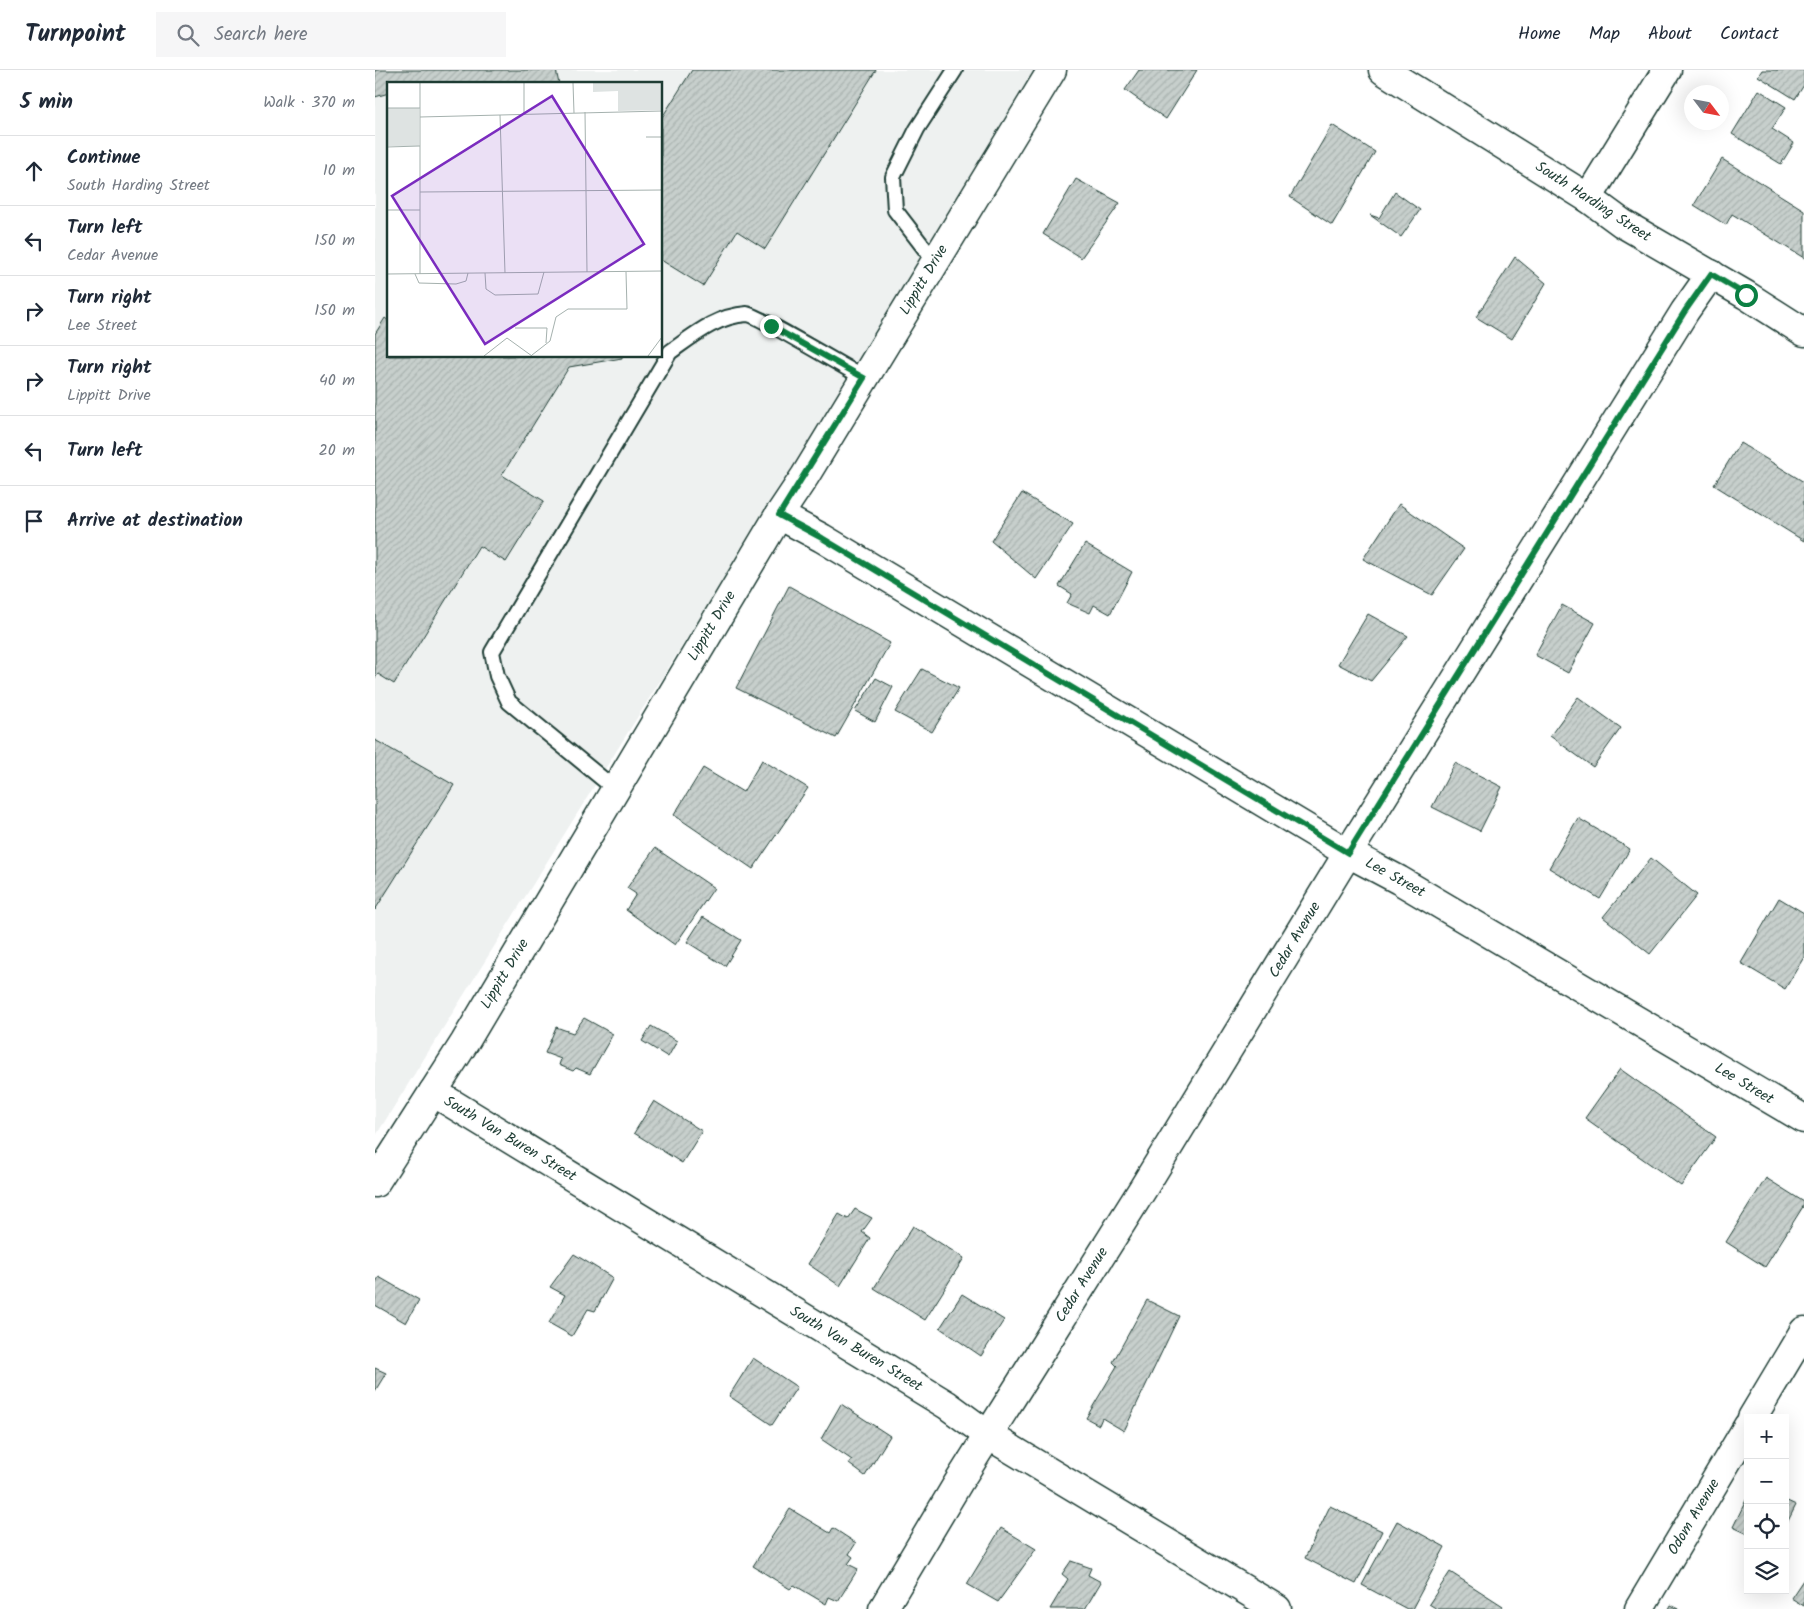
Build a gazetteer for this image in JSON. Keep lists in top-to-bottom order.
{
  "streets": {
    "street": [
      "South Harding Street",
      "Lippitt Drive",
      "Lee Street",
      "Cedar Avenue",
      "South Van Buren Street",
      "Odom Avenue"
    ]
  },
  "crossings": [
    ["South Harding Street", "Cedar Avenue"],
    ["Lippitt Drive", "Lee Street"],
    ["Lippitt Drive", "South Van Buren Street"],
    ["Lee Street", "Cedar Avenue"],
    ["Cedar Avenue", "South Van Buren Street"]
  ],
  "north": "bottom right",
  "page": {
    "header": "Turnpoint",
    "search": "Search here",
    "nav": [
      "Home",
      "Map",
      "About",
      "Contact"
    ],
    "heading": ["5 min", "Walk · 370 m"],
    "list": [
      ["Continue", "South Harding Street", "10 m"],
      ["Turn left", "Cedar Avenue", "150 m"],
      ["Turn right", "Lee Street", "150 m"],
      ["Turn right", "Lippitt Drive", "40 m"],
      ["Turn left", "20 m"],
      "Arrive at destination"
    ],
    "map_buttons": ["+", "−"]
  }
}
